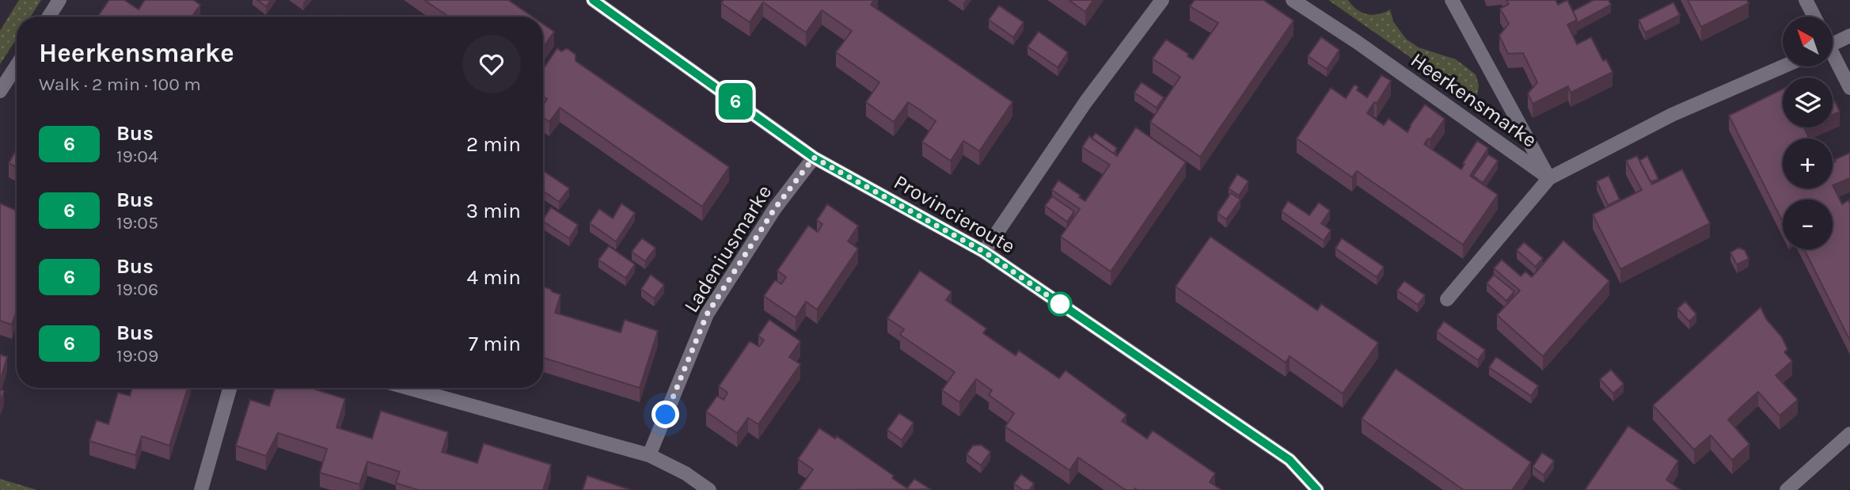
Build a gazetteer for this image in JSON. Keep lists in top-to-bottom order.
{
  "streets": {
    "street": ["Heerkensmarke", "Provincieroute", "Ladeniusmarke"]
  },
  "crossings": [
    ["Provincieroute", "Ladeniusmarke"]
  ],
  "lines": ["bus line 6"],
  "north": "top left",
  "page": {
    "on_map": "6",
    "map_buttons": ["+", "−"],
    "heading": ["Heerkensmarke", "Walk · 2 min · 100 m"],
    "list": [
      {
        "mark": "6",
        "name": "Bus",
        "note": "19:04",
        "value": "2 min"
      },
      {
        "mark": "6",
        "name": "Bus",
        "note": "19:05",
        "value": "3 min"
      },
      {
        "mark": "6",
        "name": "Bus",
        "note": "19:06",
        "value": "4 min"
      },
      {
        "mark": "6",
        "name": "Bus",
        "note": "19:09",
        "value": "7 min"
      }
    ]
  }
}
